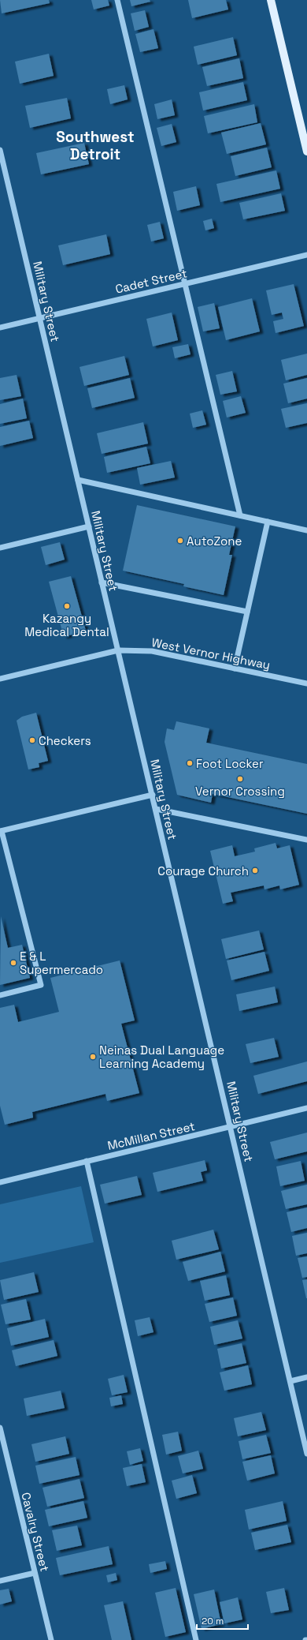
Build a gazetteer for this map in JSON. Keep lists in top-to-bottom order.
{
  "streets": {
    "street": [
      "Cadet Street",
      "Military Street",
      "West Vernor Highway",
      "McMillan Street",
      "Cavalry Street"
    ]
  },
  "crossings": [
    ["Cadet Street", "Military Street"],
    ["Military Street", "West Vernor Highway"],
    ["Military Street", "McMillan Street"]
  ],
  "districts": ["Southwest Detroit"],
  "places": [
    "AutoZone",
    "Kazangy Medical Dental",
    "Checkers",
    "Foot Locker",
    "Vernor Crossing",
    "Courage Church",
    "E & L Supermercado",
    "Neinas Dual Language Learning Academy"
  ],
  "scale_bar": "20 m"
}
